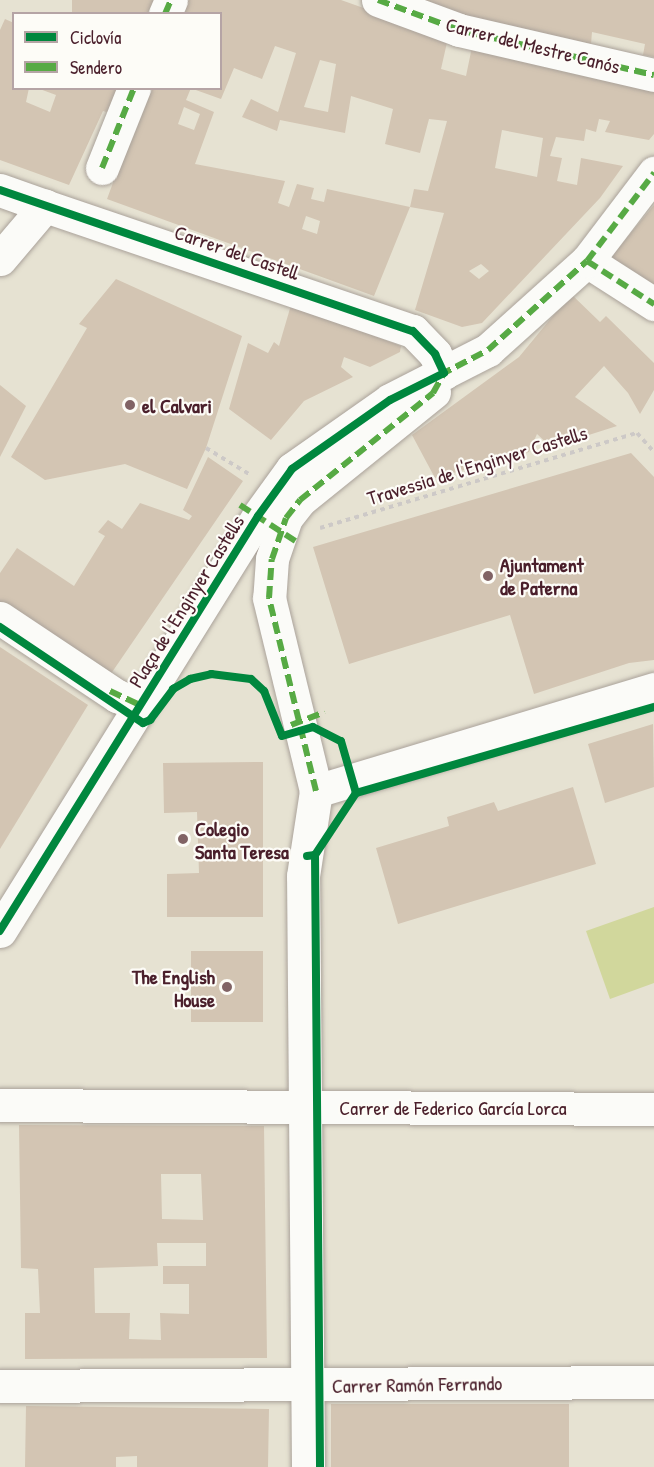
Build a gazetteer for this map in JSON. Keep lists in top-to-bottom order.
{
  "streets": {
    "street": [
      "Carrer del Mestre Canós",
      "Carrer del Castell",
      "Plaça de l'Enginyer Castells",
      "Carrer de Federico García Lorca",
      "Carrer Ramón Ferrando"
    ],
    "path": ["Travessia de l'Enginyer Castells"]
  },
  "crossings": [
    ["Travessia de l'Enginyer Castells", "Plaça de l'Enginyer Castells"]
  ],
  "places": [
    "el Calvari",
    "Ajuntament de Paterna",
    "Colegio Santa Teresa",
    "The English House"
  ],
  "legend": ["Ciclovía", "Sendero"]
}
